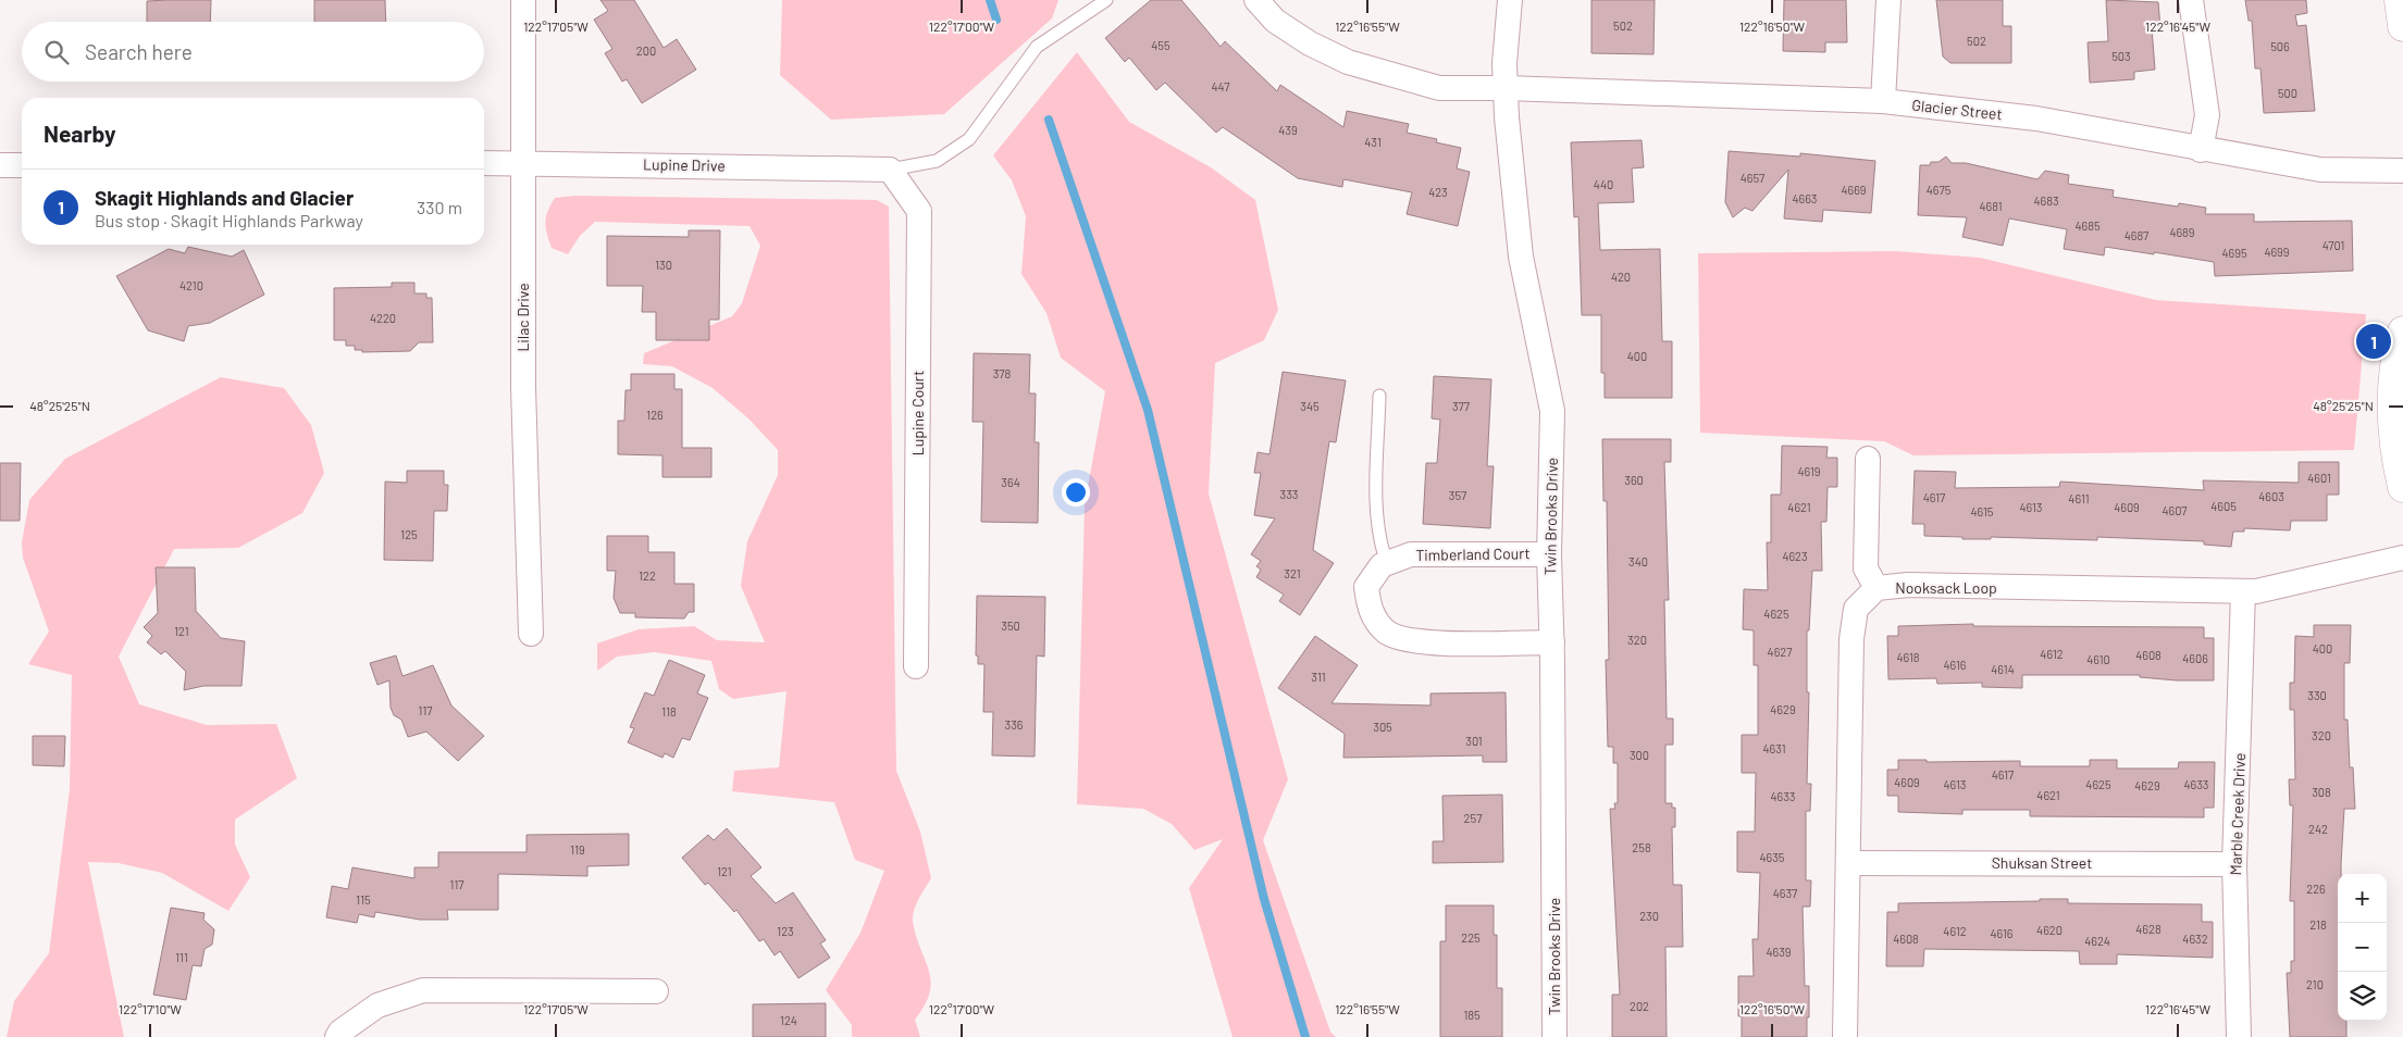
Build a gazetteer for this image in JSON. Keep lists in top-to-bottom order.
{
  "streets": {
    "street": [
      "Glacier Street",
      "Lupine Drive",
      "Lilac Drive",
      "Lupine Court",
      "Twin Brooks Drive",
      "Timberland Court",
      "Nooksack Loop",
      "Marble Creek Drive",
      "Shuksan Street"
    ]
  },
  "crossings": [
    ["Glacier Street", "Twin Brooks Drive"],
    ["Lupine Drive", "Lilac Drive"],
    ["Lupine Drive", "Lupine Court"],
    ["Twin Brooks Drive", "Timberland Court"],
    ["Nooksack Loop", "Marble Creek Drive"],
    ["Nooksack Loop", "Shuksan Street"],
    ["Marble Creek Drive", "Shuksan Street"]
  ],
  "house_numbers": [
    "502",
    "502",
    "455",
    "506",
    "200",
    "503",
    "447",
    "500",
    "439",
    "431",
    "4657",
    "440",
    "4669",
    "4675",
    "423",
    "4663",
    "4683",
    "4681",
    "4685",
    "4689",
    "4687",
    "4701",
    "4699",
    "4695",
    "130",
    "420",
    "4210",
    "4220",
    "400",
    "378",
    "345",
    "377",
    "126",
    "4619",
    "4601",
    "360",
    "364",
    "333",
    "357",
    "4603",
    "4617",
    "4611",
    "4605",
    "4621",
    "4613",
    "4609",
    "4607",
    "4615",
    "125",
    "4623",
    "340",
    "321",
    "122",
    "4625",
    "350",
    "121",
    "320",
    "400",
    "4627",
    "4612",
    "4608",
    "4618",
    "4606",
    "4610",
    "4616",
    "4614",
    "311",
    "330",
    "4629",
    "117",
    "118",
    "336",
    "305",
    "320",
    "301",
    "4631",
    "300",
    "4617",
    "4609",
    "4613",
    "4625",
    "4633",
    "4629",
    "308",
    "4621",
    "4633",
    "257",
    "242",
    "258",
    "119",
    "4635",
    "121",
    "117",
    "226",
    "4637",
    "115",
    "230",
    "218",
    "4628",
    "4620",
    "123",
    "4612",
    "4616",
    "225",
    "4608",
    "4632",
    "4624",
    "4639",
    "111",
    "210",
    "202",
    "185",
    "124"
  ],
  "page": {
    "search": "Search here",
    "heading": "Nearby",
    "list": [
      {
        "mark": "1",
        "name": "Skagit Highlands and Glacier",
        "note": "Bus stop · Skagit Highlands Parkway",
        "value": "330 m"
      }
    ],
    "pins": "1",
    "map_buttons": ["+", "−"]
  },
  "coordinates": [
    "122°17'05\"W",
    "122°17'00\"W",
    "122°16'55\"W",
    "122°16'50\"W",
    "122°16'45\"W",
    "48°25'25\"N",
    "122°17'10\"W"
  ]
}
